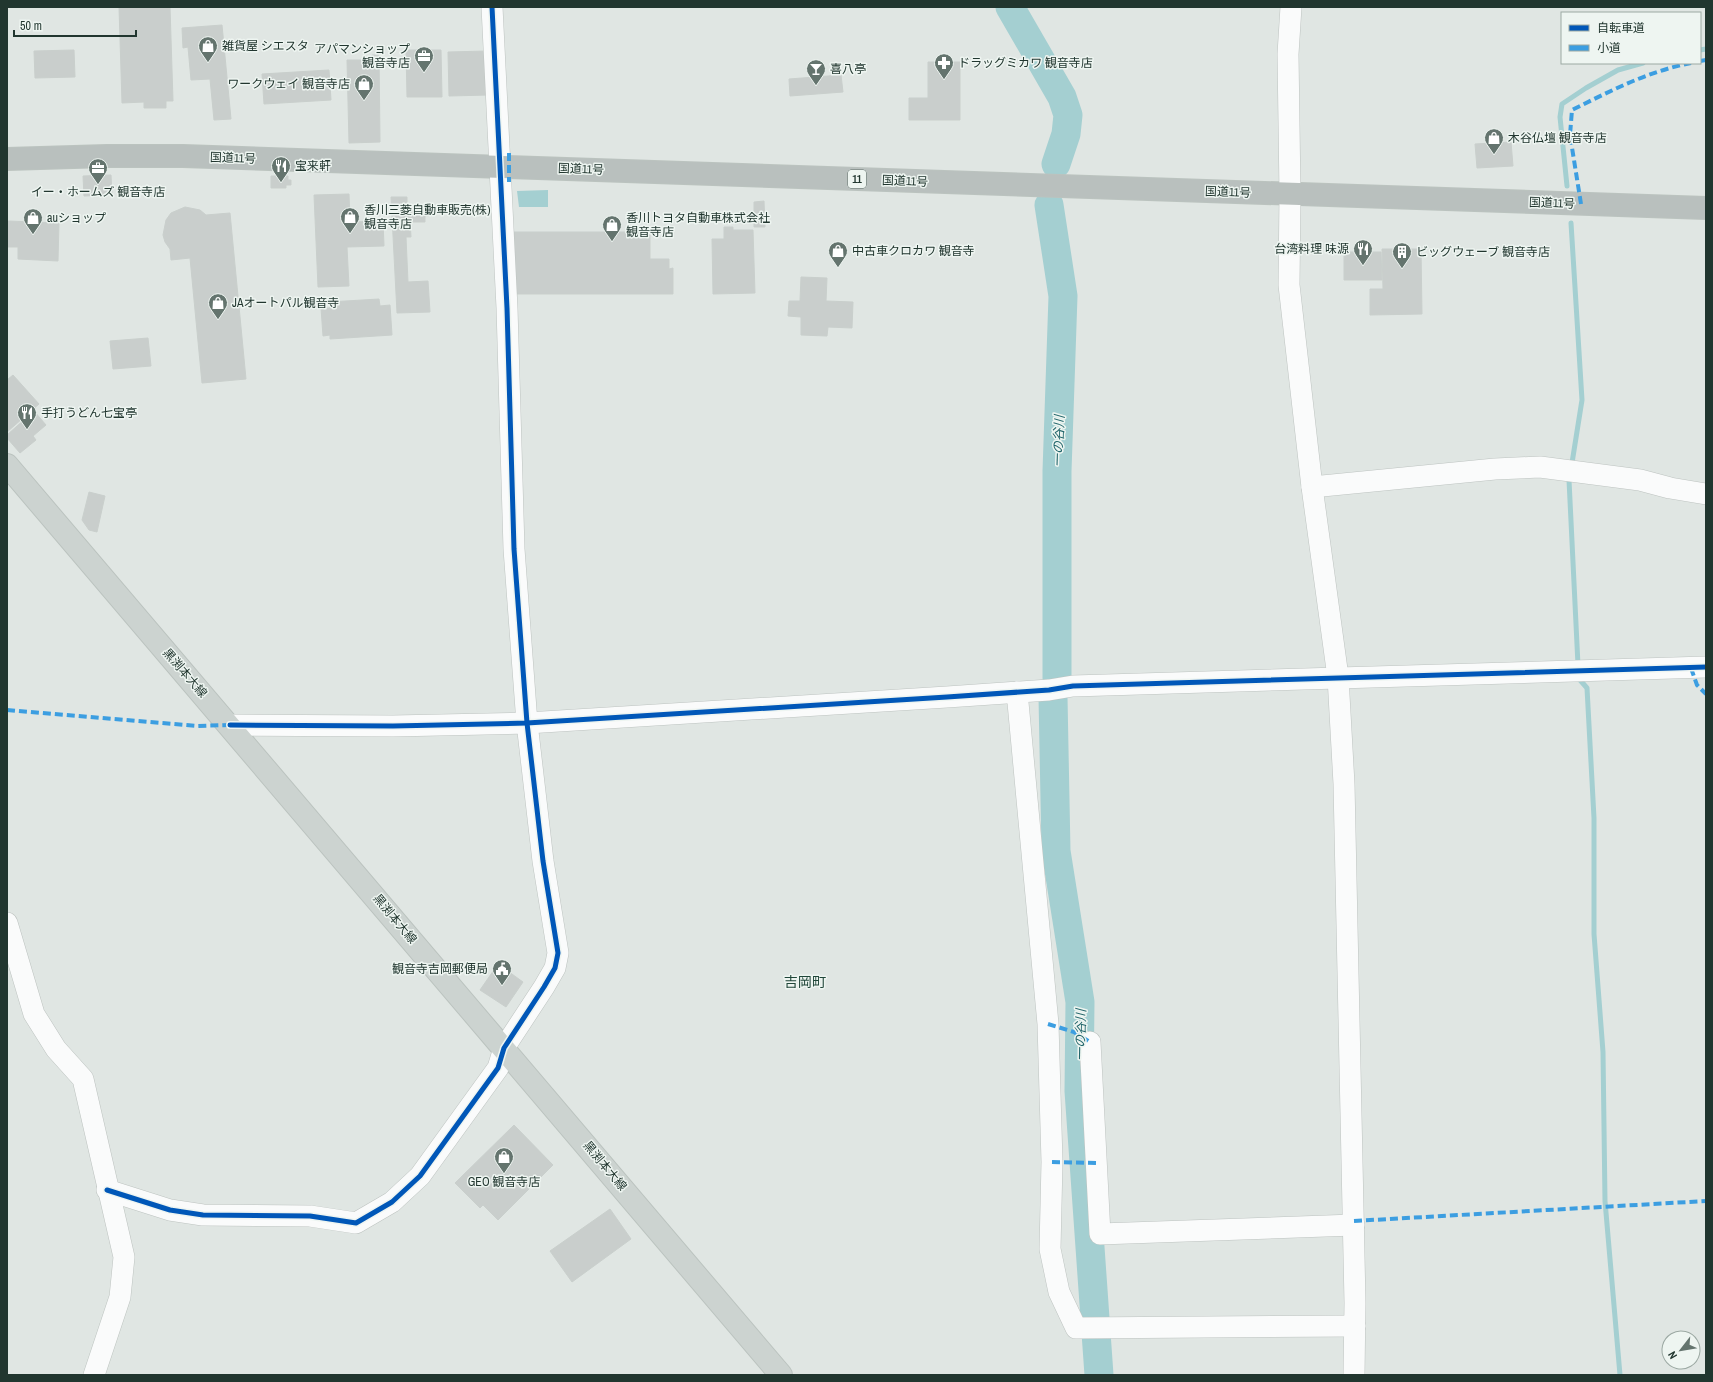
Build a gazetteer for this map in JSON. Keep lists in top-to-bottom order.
{
  "streets": {
    "highway": ["国道11号", "11"],
    "main road": ["黒渕本大線"]
  },
  "districts": ["吉岡町"],
  "water": ["一の谷川"],
  "places": {
    "shop": [
      "雑貨屋 シエスタ",
      "ワークウェイ 観音寺店",
      "木谷仏壇 観音寺店",
      "香川三菱自動車販売(株) 観音寺店",
      "auショップ",
      "香川トヨタ自動車株式会社 観音寺店",
      "中古車クロカワ 観音寺",
      "JAオートパル観音寺",
      "GEO 観音寺店"
    ],
    "office": ["アパマンショップ 観音寺店", "イー・ホームズ 観音寺店"],
    "pharmacy": ["ドラッグミカワ 観音寺店"],
    "bar": ["喜八亭"],
    "restaurant": ["宝来軒", "台湾料理 味源", "手打うどん七宝亭"],
    "building": ["ビッグウェーブ 観音寺店"],
    "public building": ["観音寺吉岡郵便局"]
  },
  "legend": ["自転車道", "小道"],
  "scale_bar": "50 m",
  "north": "bottom left"
}
